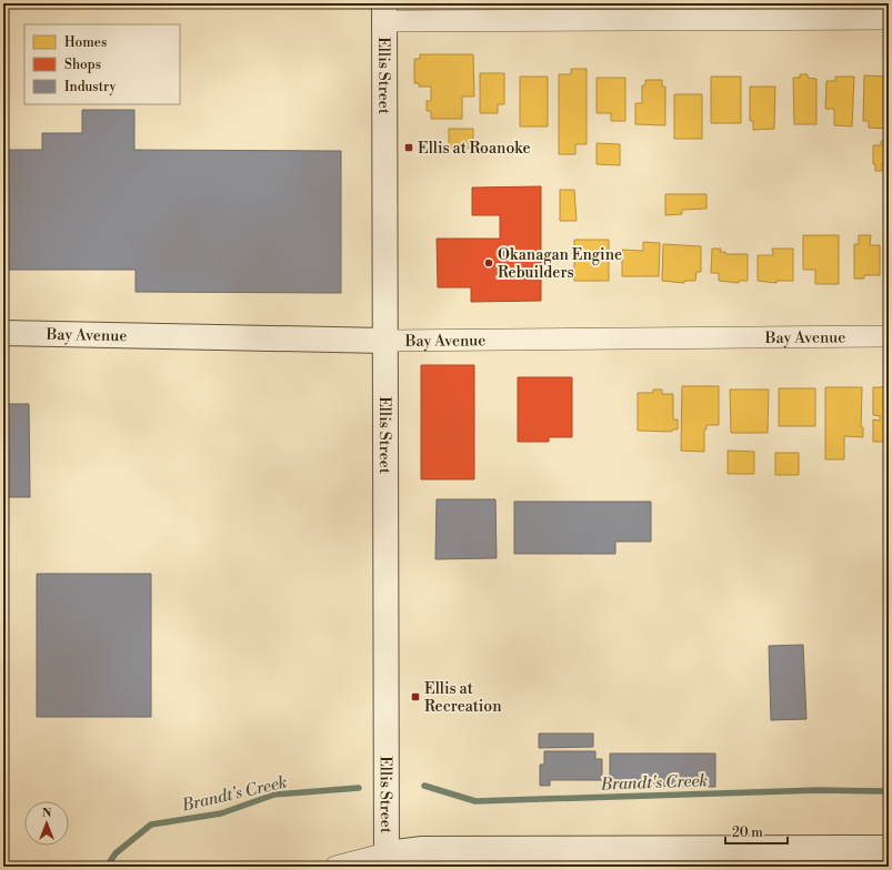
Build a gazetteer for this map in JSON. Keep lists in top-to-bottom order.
{
  "streets": {
    "street": ["Ellis Street", "Bay Avenue"]
  },
  "crossings": [
    ["Ellis Street", "Bay Avenue"]
  ],
  "water": ["Brandt's Creek"],
  "places": {
    "transit": ["Ellis at Roanoke", "Ellis at Recreation"],
    "other": ["Okanagan Engine Rebuilders"]
  },
  "legend": ["Homes", "Shops", "Industry"],
  "scale_bar": "20 m",
  "north": "top"
}
